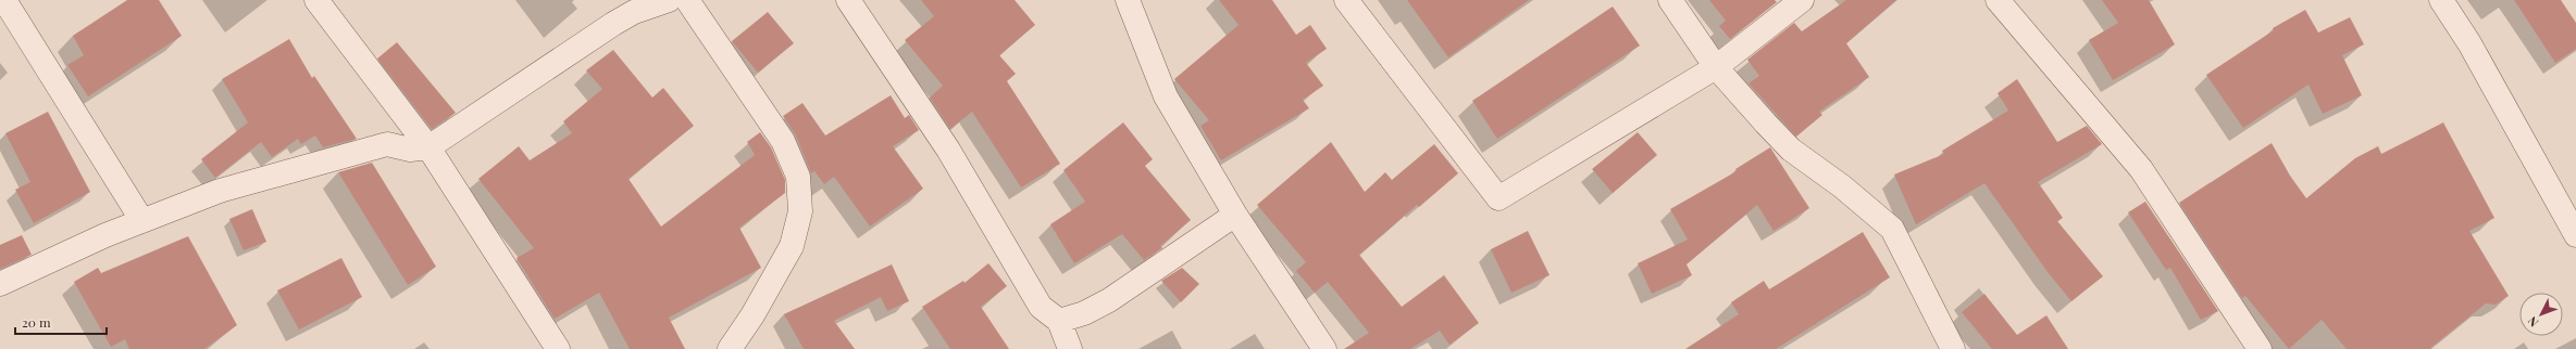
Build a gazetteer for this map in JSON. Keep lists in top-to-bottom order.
{
  "scale_bar": "20 m",
  "north": "bottom left"
}
